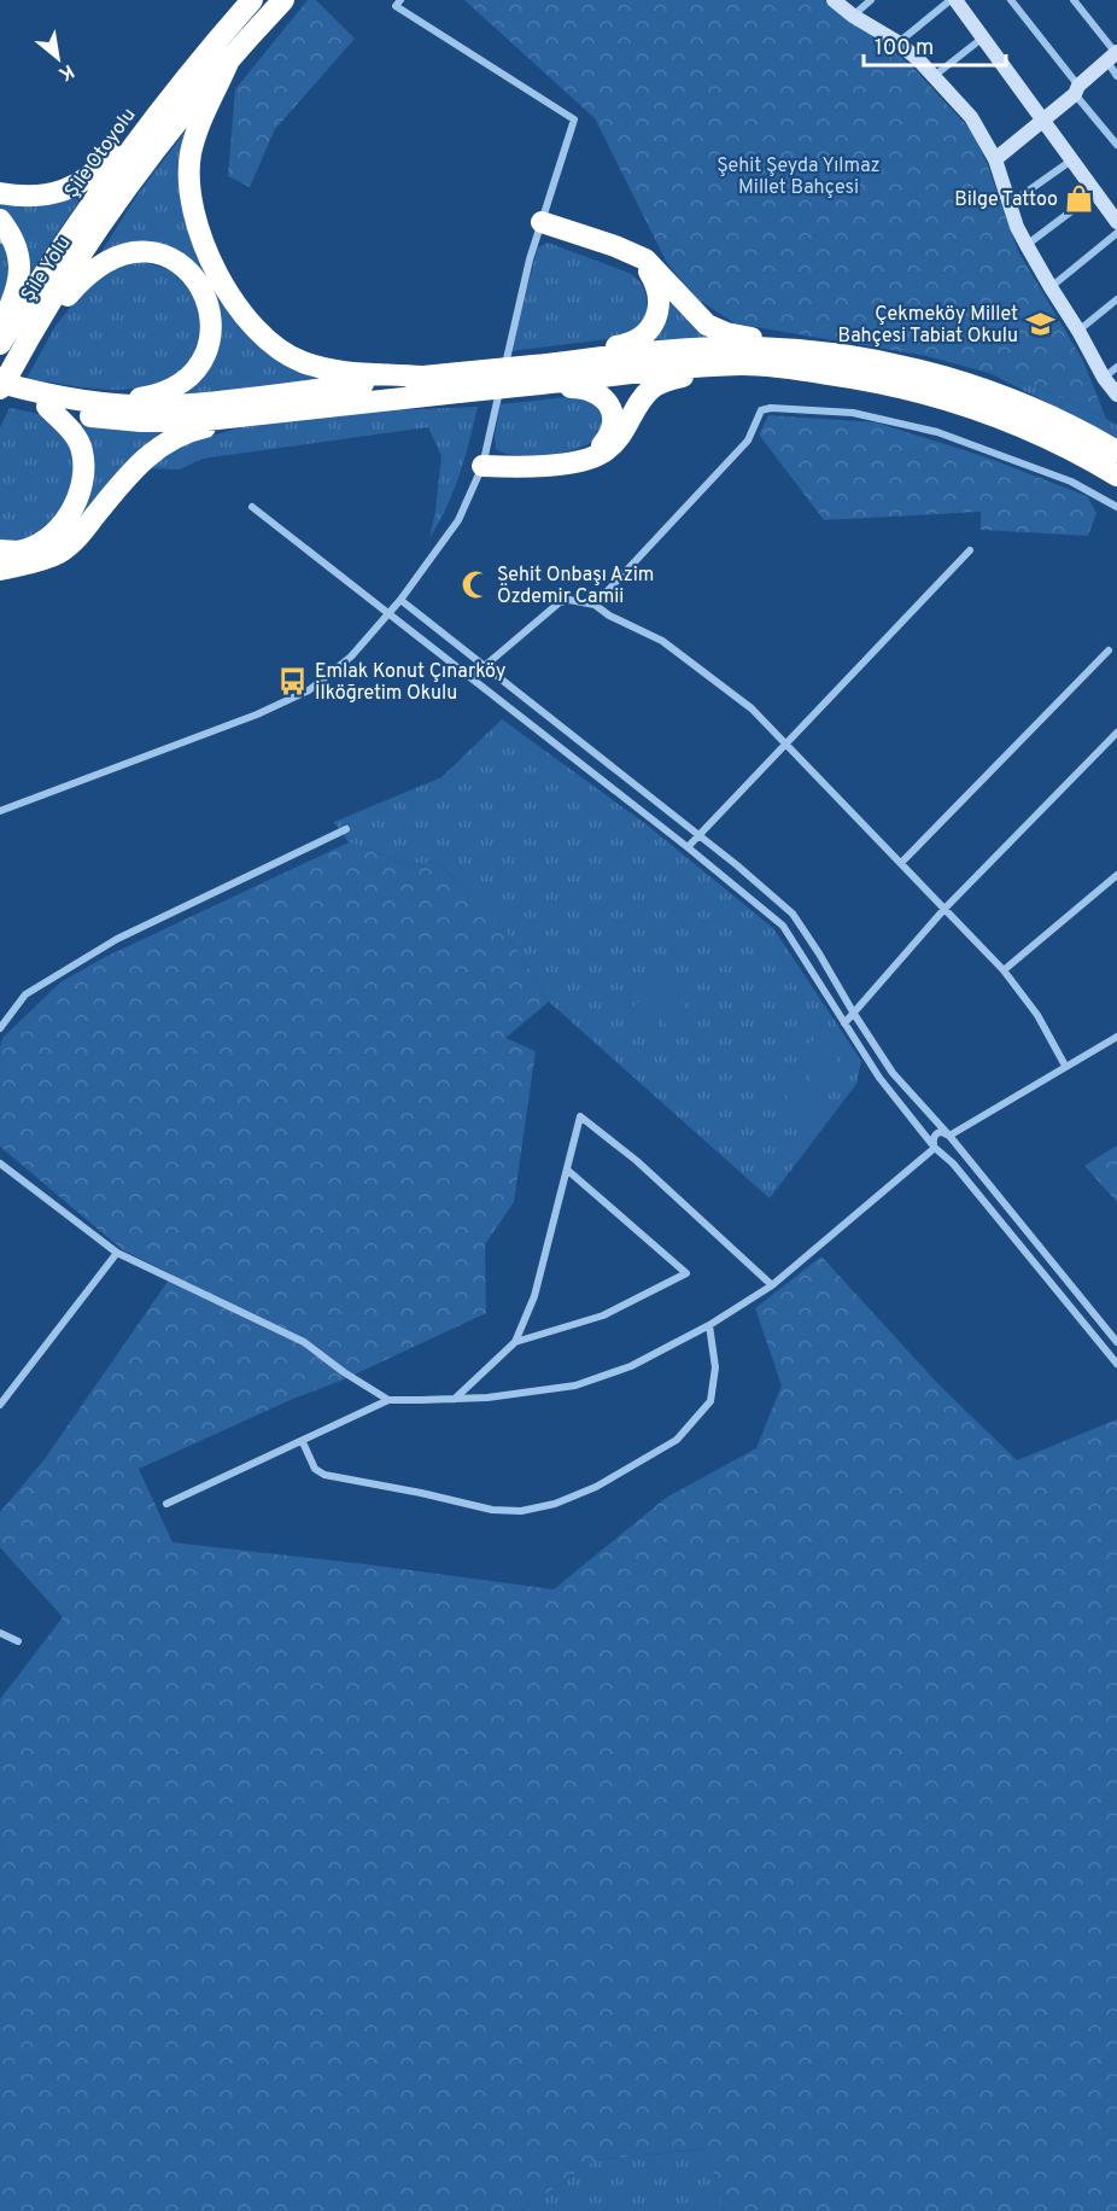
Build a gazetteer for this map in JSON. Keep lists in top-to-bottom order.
{
  "streets": {
    "highway": ["Şile Otoyolu", "Şile Yolu"]
  },
  "parks": ["Şehit Şeyda Yılmaz Millet Bahçesi"],
  "places": {
    "shop": ["Bilge Tattoo"],
    "school or university": ["Çekmeköy Millet Bahçesi Tabiat Okulu"],
    "mosque": ["Şehit Onbaşı Azim Özdemir Camii"],
    "bus stop": ["Emlak Konut Çınarköy İlköğretim Okulu"]
  },
  "scale_bar": "100 m",
  "north": "bottom right"
}
